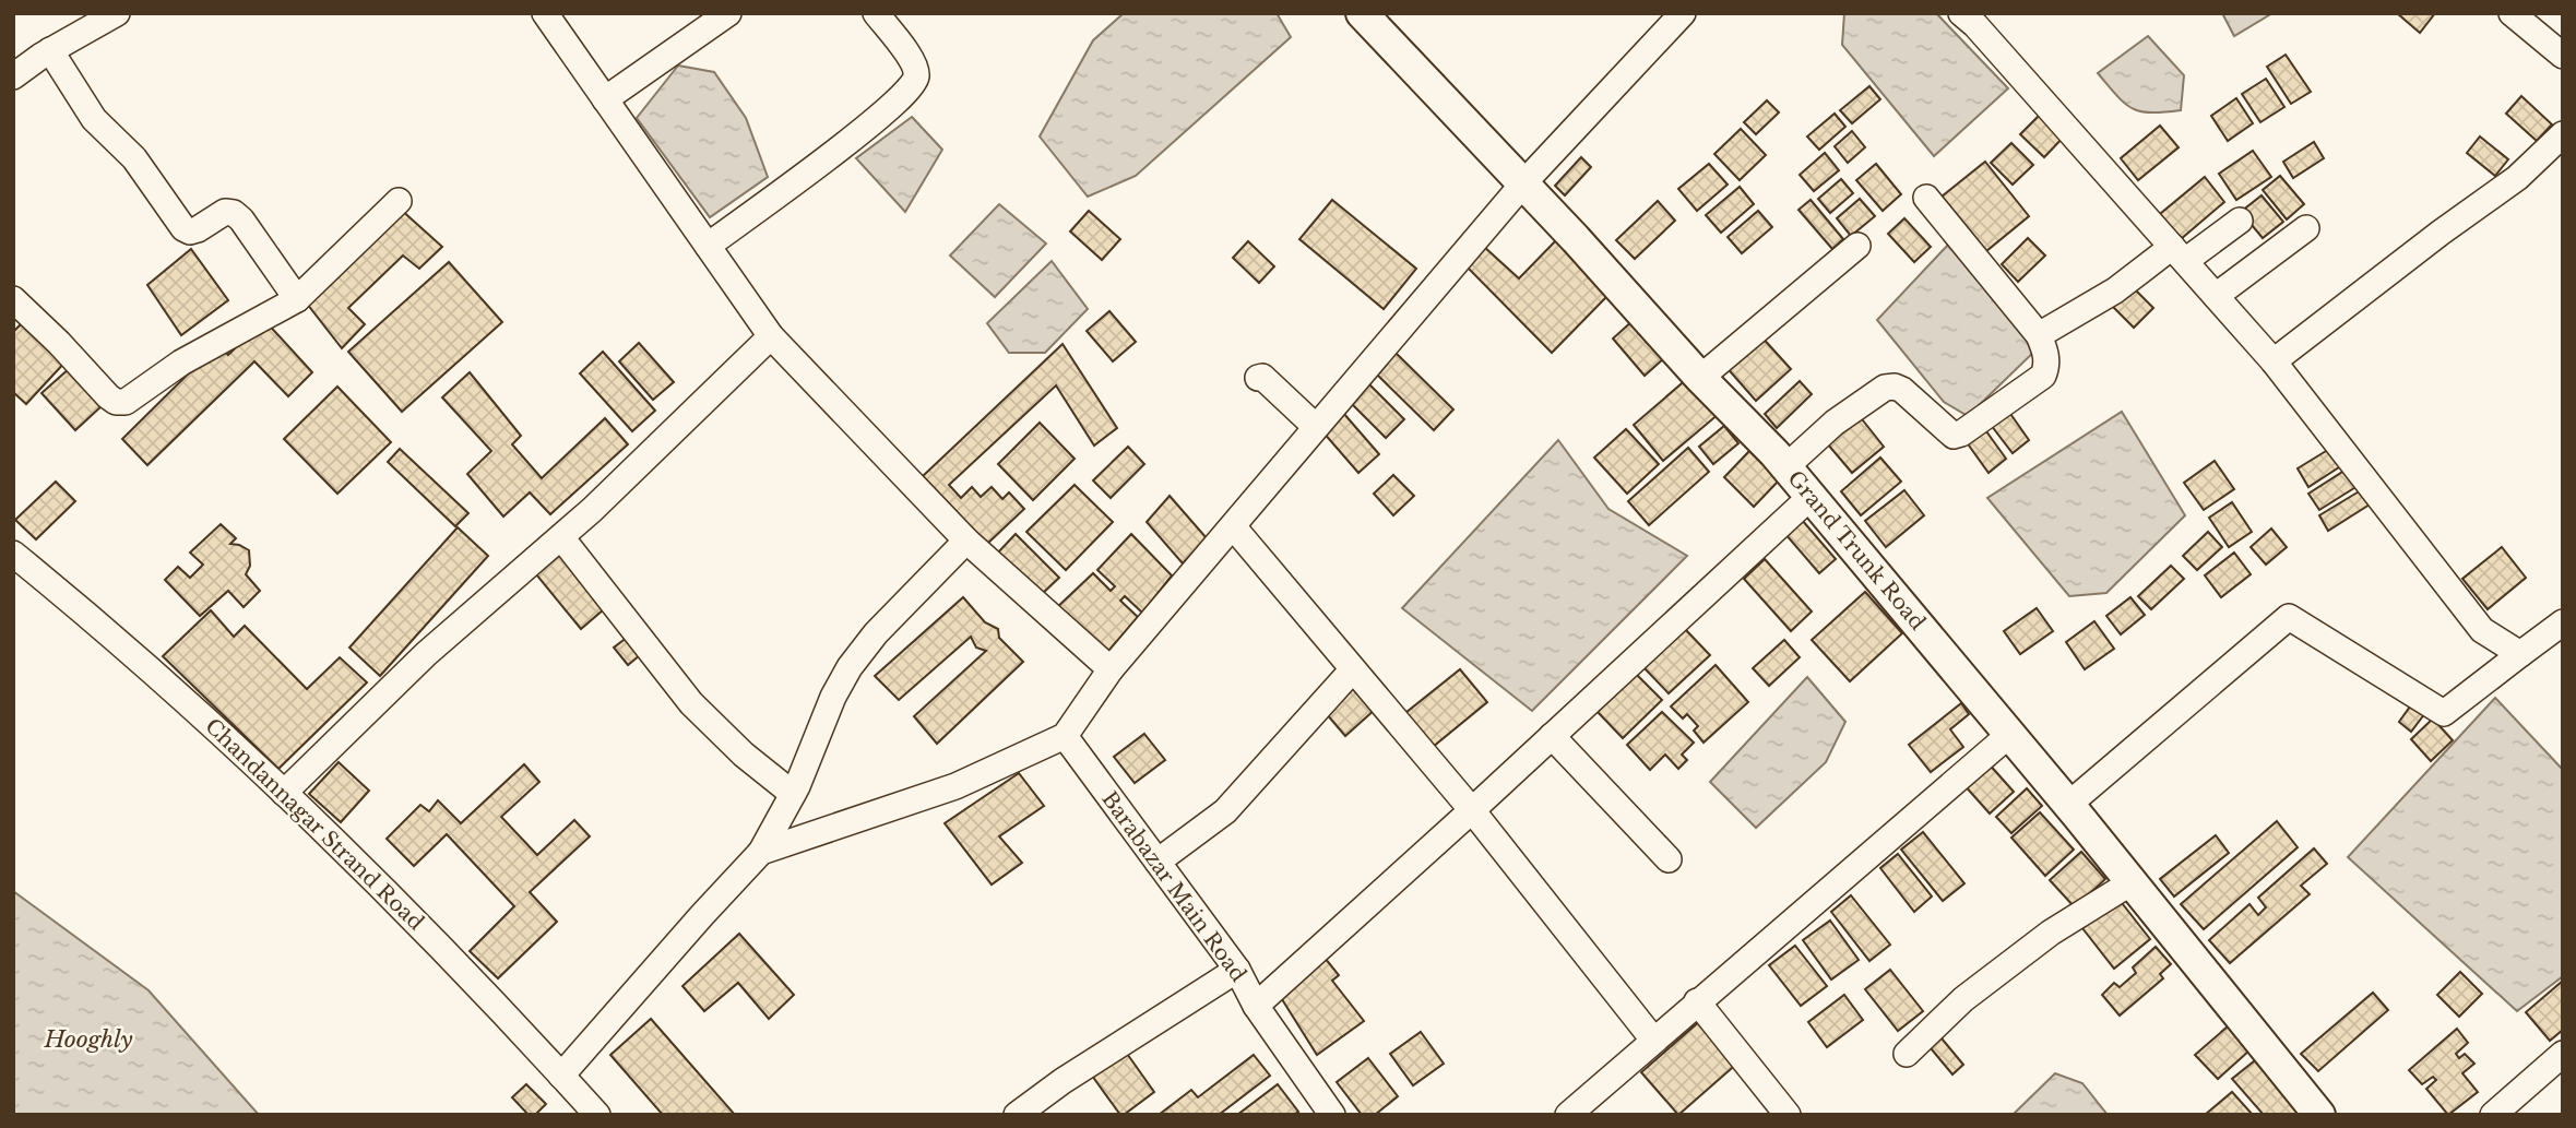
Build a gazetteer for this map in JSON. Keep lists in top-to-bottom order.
{
  "streets": {
    "main road": ["Grand Trunk Road"],
    "street": ["Chandannagar Strand Road", "Barabazar Main Road"]
  },
  "water": ["Hooghly"]
}
